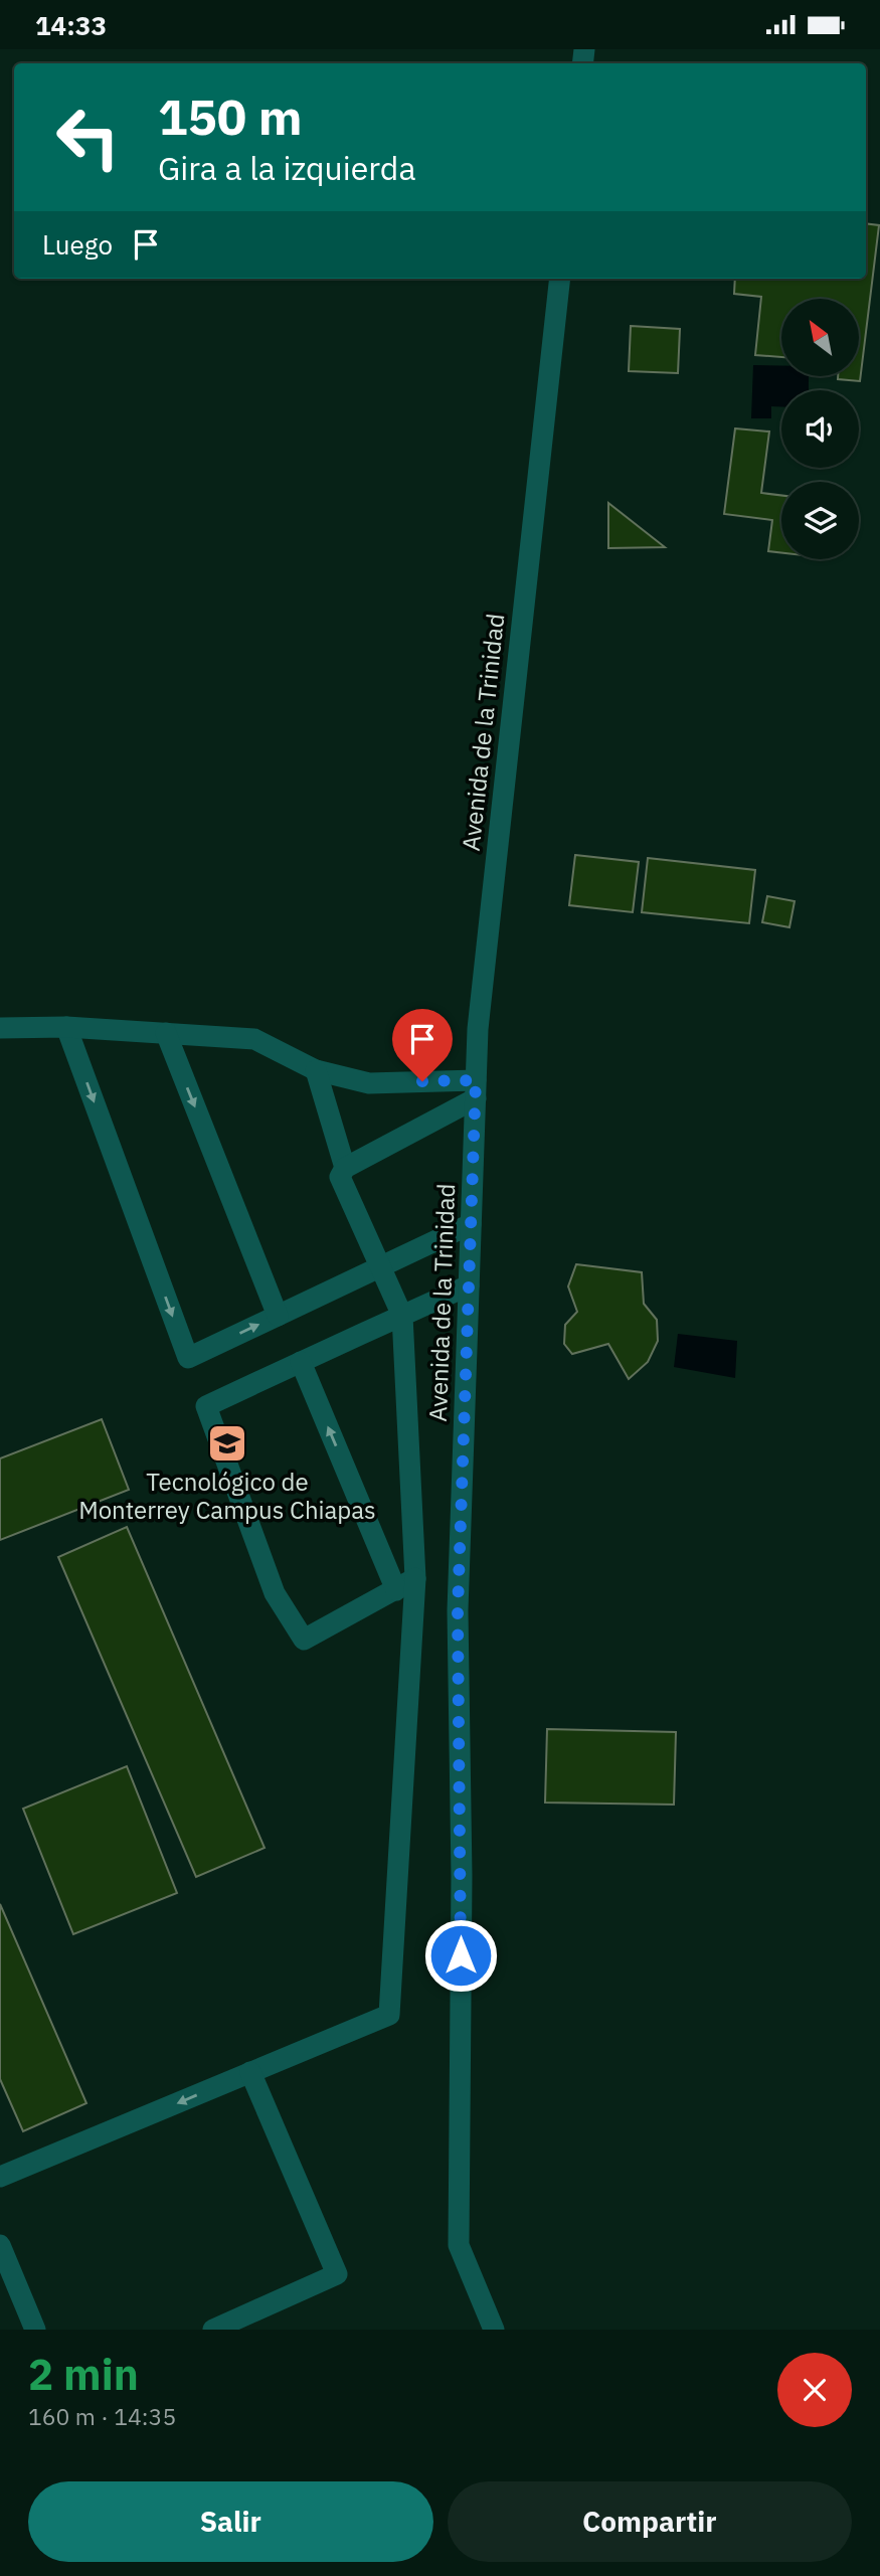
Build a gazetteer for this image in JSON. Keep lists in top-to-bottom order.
{
  "streets": {
    "street": ["Avenida de la Trinidad"]
  },
  "places": {
    "school or university": ["Tecnológico de Monterrey Campus Chiapas"]
  },
  "north": "top left",
  "page": {
    "status": "14:33",
    "turn": ["150 m", "Gira a la izquierda"],
    "then": "Luego",
    "heading": ["2 min", "160 m · 14:35"],
    "buttons": ["Salir", "Compartir"]
  }
}
